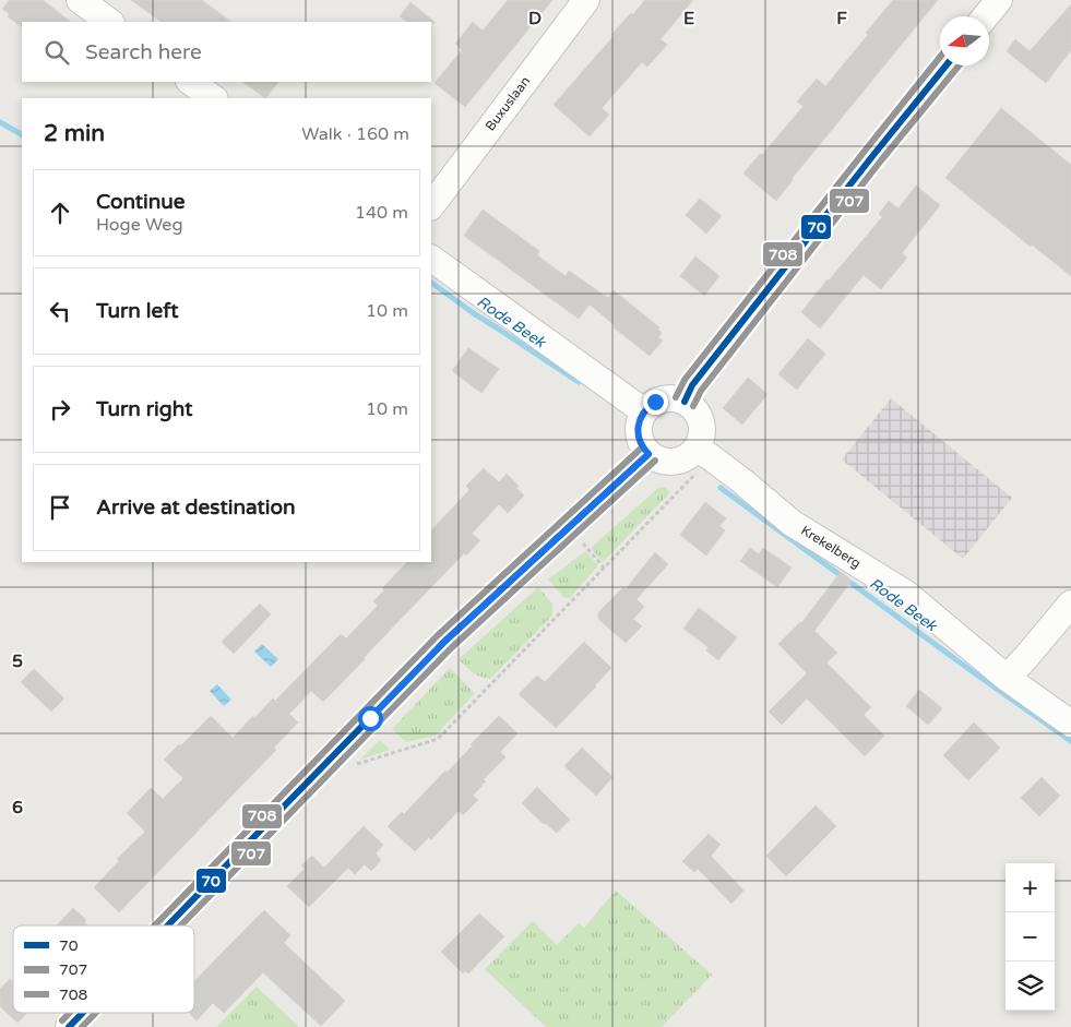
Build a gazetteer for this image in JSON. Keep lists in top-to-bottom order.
{
  "streets": {
    "street": ["Buxuslaan", "Krekelberg"]
  },
  "water": ["Rode Beek"],
  "lines": ["transit line 708", "transit line 70", "transit line 707"],
  "legend": ["70", "707", "708"],
  "north": "left",
  "page": {
    "search": "Search here",
    "heading": ["2 min", "Walk · 160 m"],
    "list": [
      ["Continue", "Hoge Weg", "140 m"],
      ["Turn left", "10 m"],
      ["Turn right", "10 m"],
      "Arrive at destination"
    ],
    "map_buttons": ["+", "−"]
  },
  "grid": {
    "columns": ["D", "E", "F"],
    "rows": ["5", "6"]
  }
}
